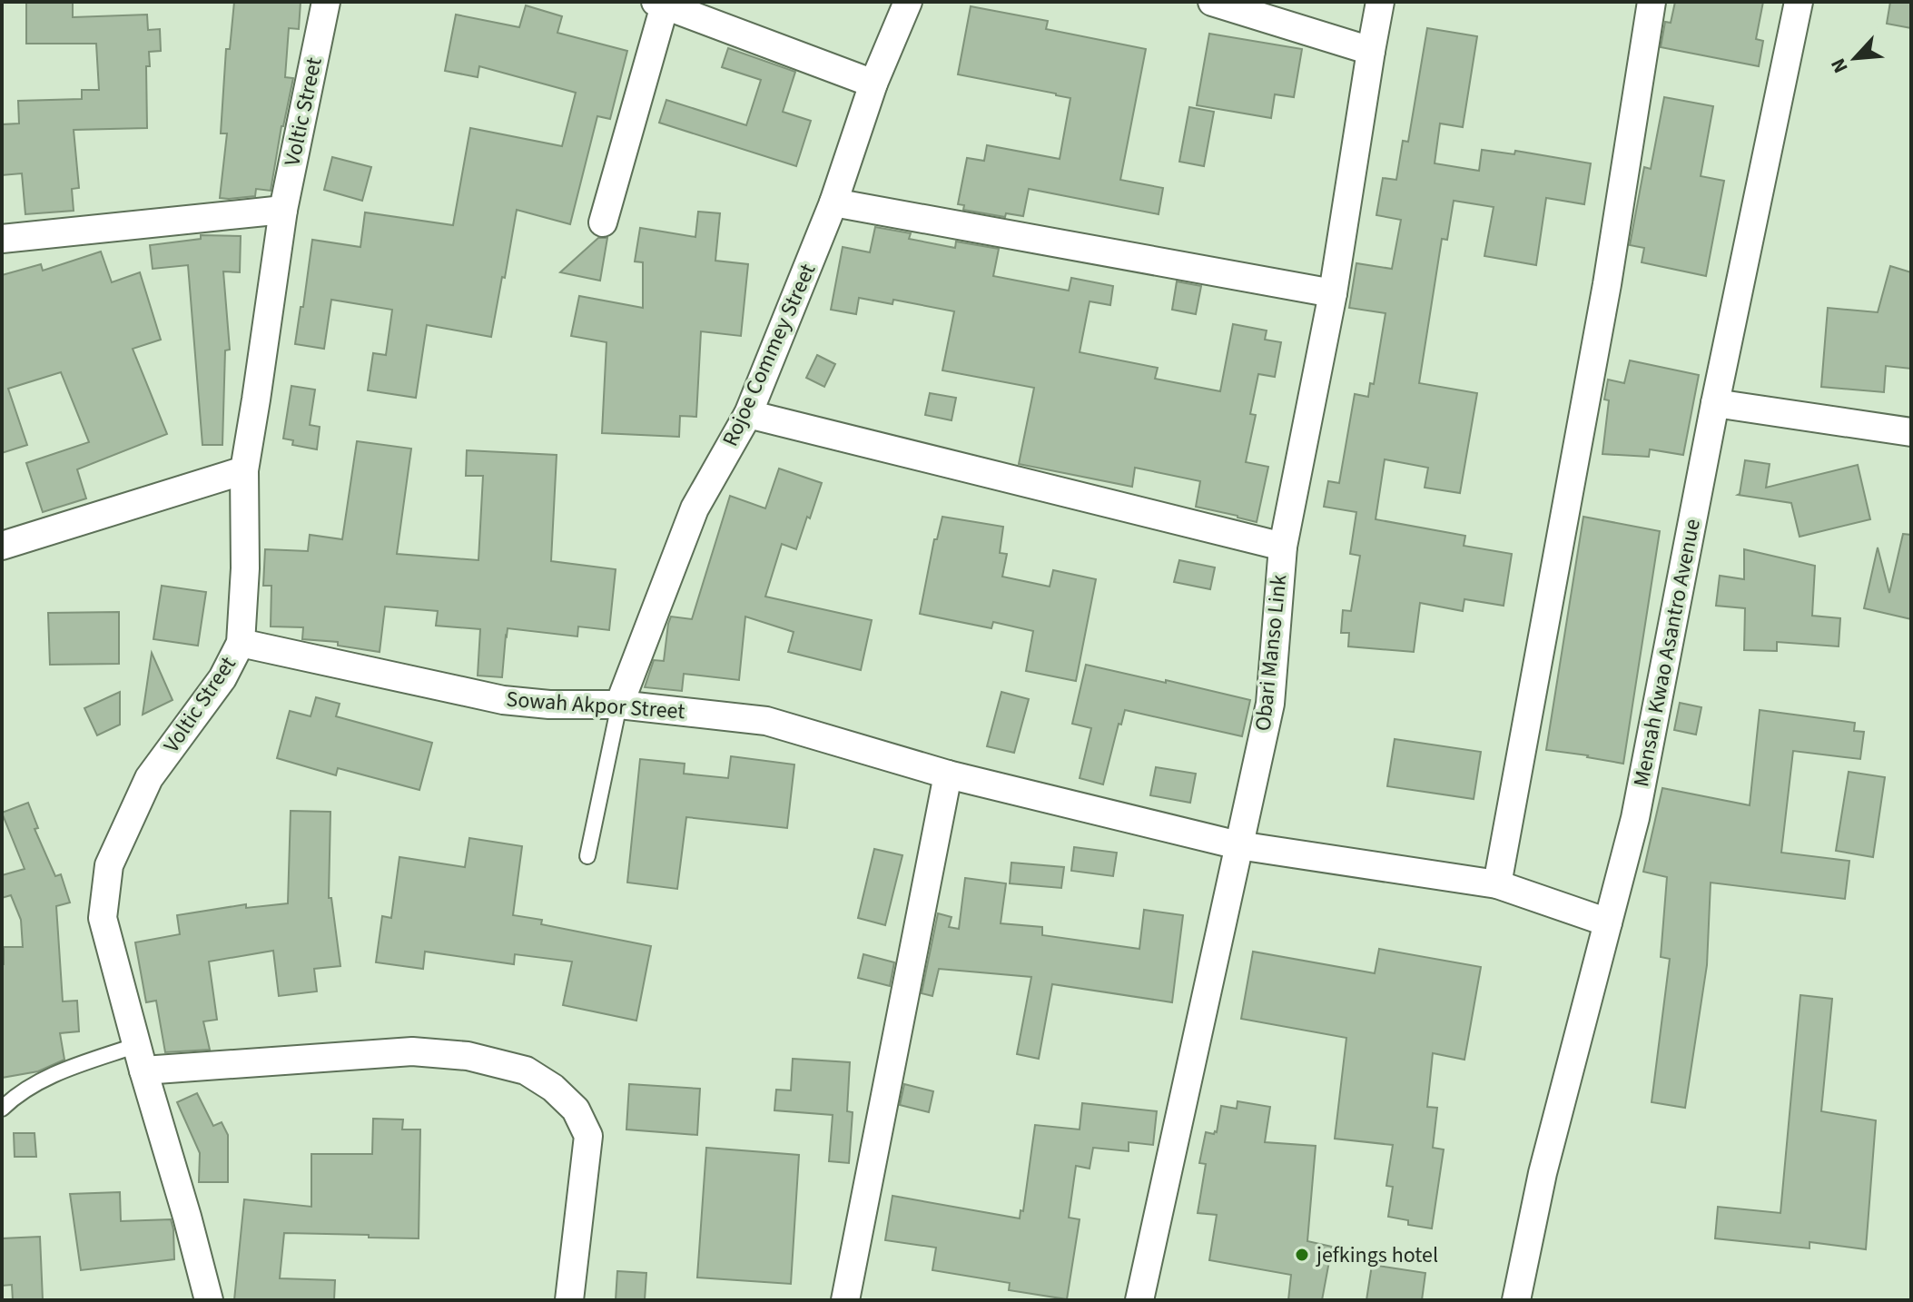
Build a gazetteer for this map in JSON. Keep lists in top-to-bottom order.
{
  "streets": {
    "street": [
      "Voltic Street",
      "Rojoe Commey Street",
      "Obari Manso Link",
      "Mensah Kwao Asantro Avenue",
      "Sowah Akpor Street"
    ]
  },
  "crossings": [
    ["Voltic Street", "Sowah Akpor Street"],
    ["Rojoe Commey Street", "Sowah Akpor Street"],
    ["Obari Manso Link", "Sowah Akpor Street"],
    ["Mensah Kwao Asantro Avenue", "Sowah Akpor Street"]
  ],
  "places": ["jefkings hotel"],
  "north": "bottom left"
}
